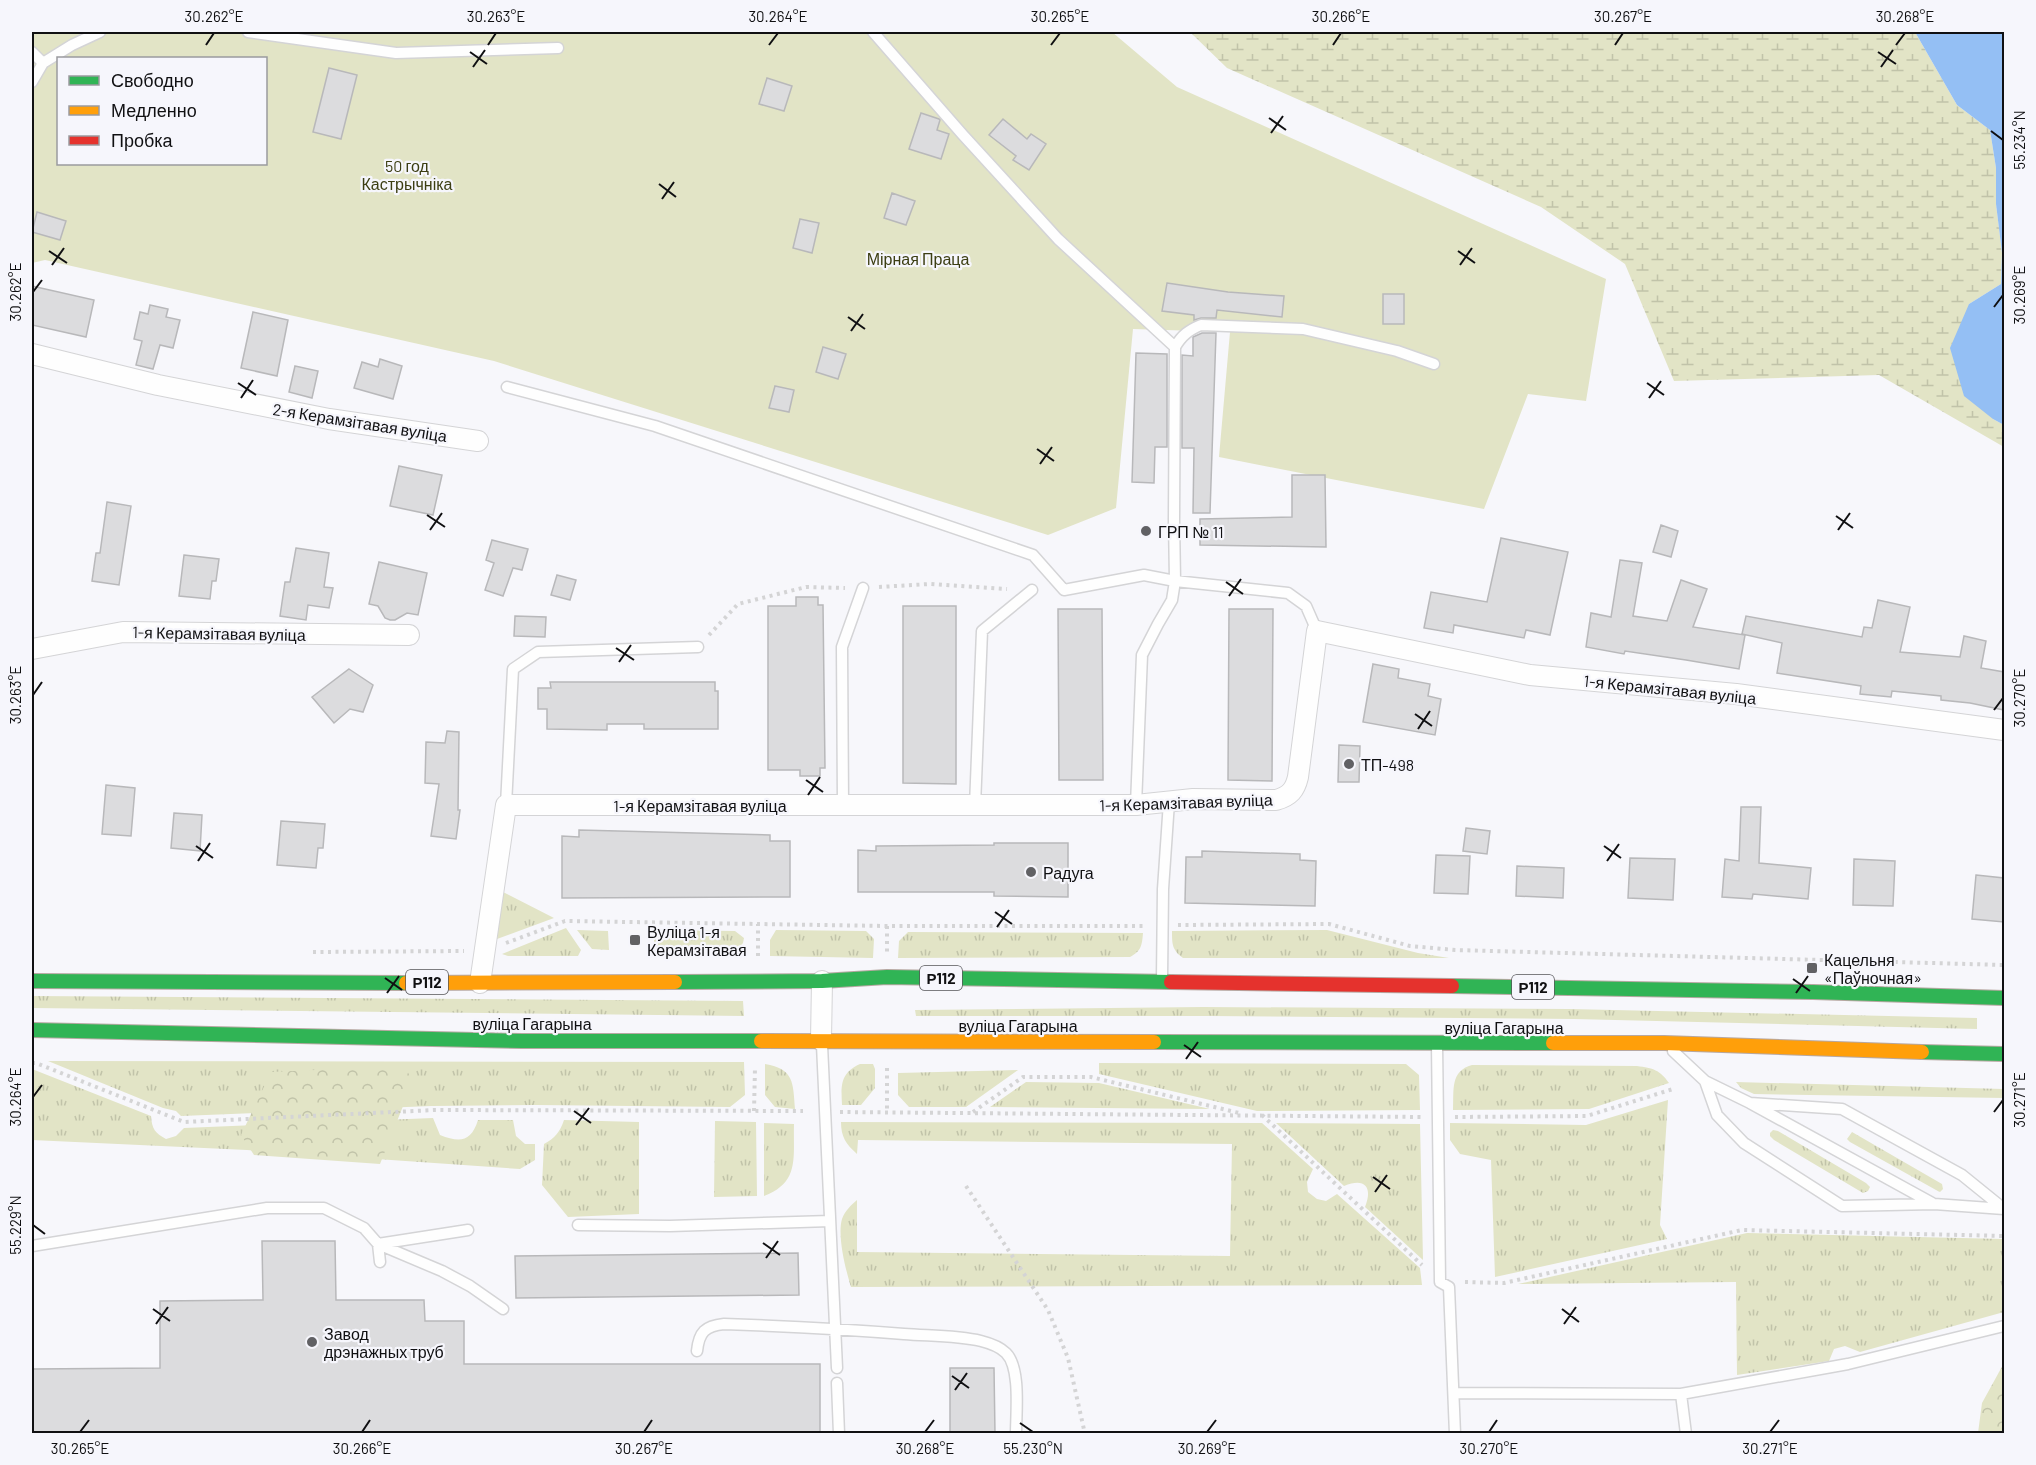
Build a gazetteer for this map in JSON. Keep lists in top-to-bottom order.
{
  "streets": {
    "main road": ["Р112", "вуліца Гагарына"],
    "street": ["2-я Керамзітавая вуліца", "1-я Керамзітавая вуліца"]
  },
  "parks": ["50 год Кастрычніка", "Мірная Праца"],
  "places": {
    "other": [
      "ГРП № 11",
      "ТП-498",
      "Радуга",
      "Завод дрэнажных труб"
    ],
    "transit": ["Вуліца 1-я Керамзітавая", "Кацельня «Паўночная»"]
  },
  "legend": ["Свободно", "Медленно", "Пробка"],
  "coordinates": [
    "30.262°E",
    "30.263°E",
    "30.264°E",
    "30.265°E",
    "30.266°E",
    "30.267°E",
    "30.268°E",
    "55.234°N",
    "30.269°E",
    "30.270°E",
    "30.271°E",
    "55.229°N",
    "55.230°N"
  ]
}
